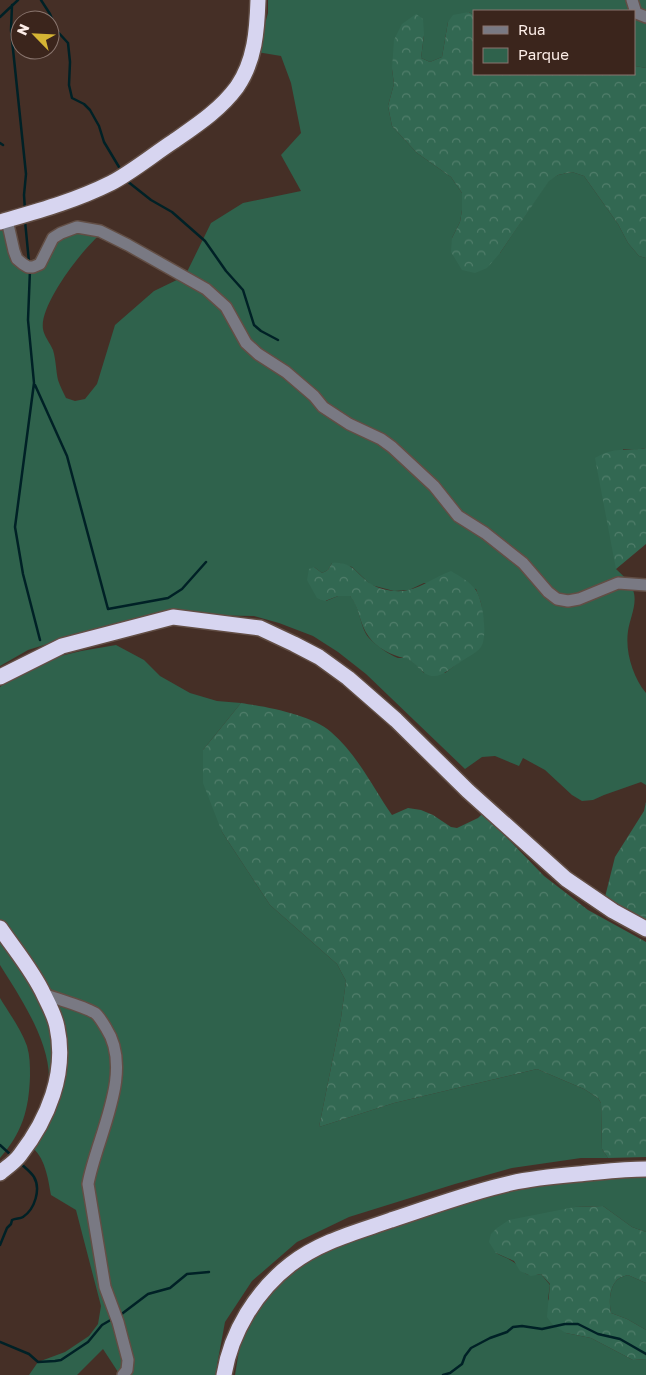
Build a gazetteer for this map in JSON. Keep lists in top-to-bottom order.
{
  "legend": ["Rua", "Parque"],
  "north": "top left"
}
